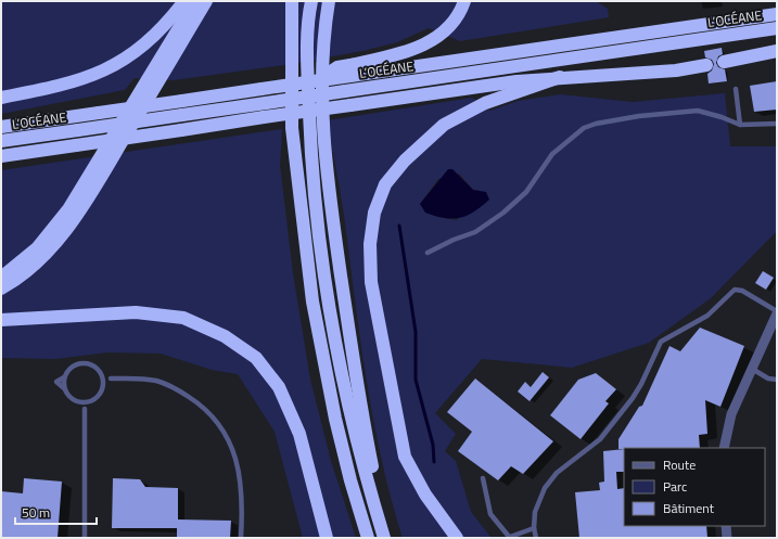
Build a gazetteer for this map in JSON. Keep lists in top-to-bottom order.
{
  "streets": {
    "highway": ["L’OCÉANE"]
  },
  "legend": ["Route", "Parc", "Bâtiment"],
  "scale_bar": "50 m"
}
